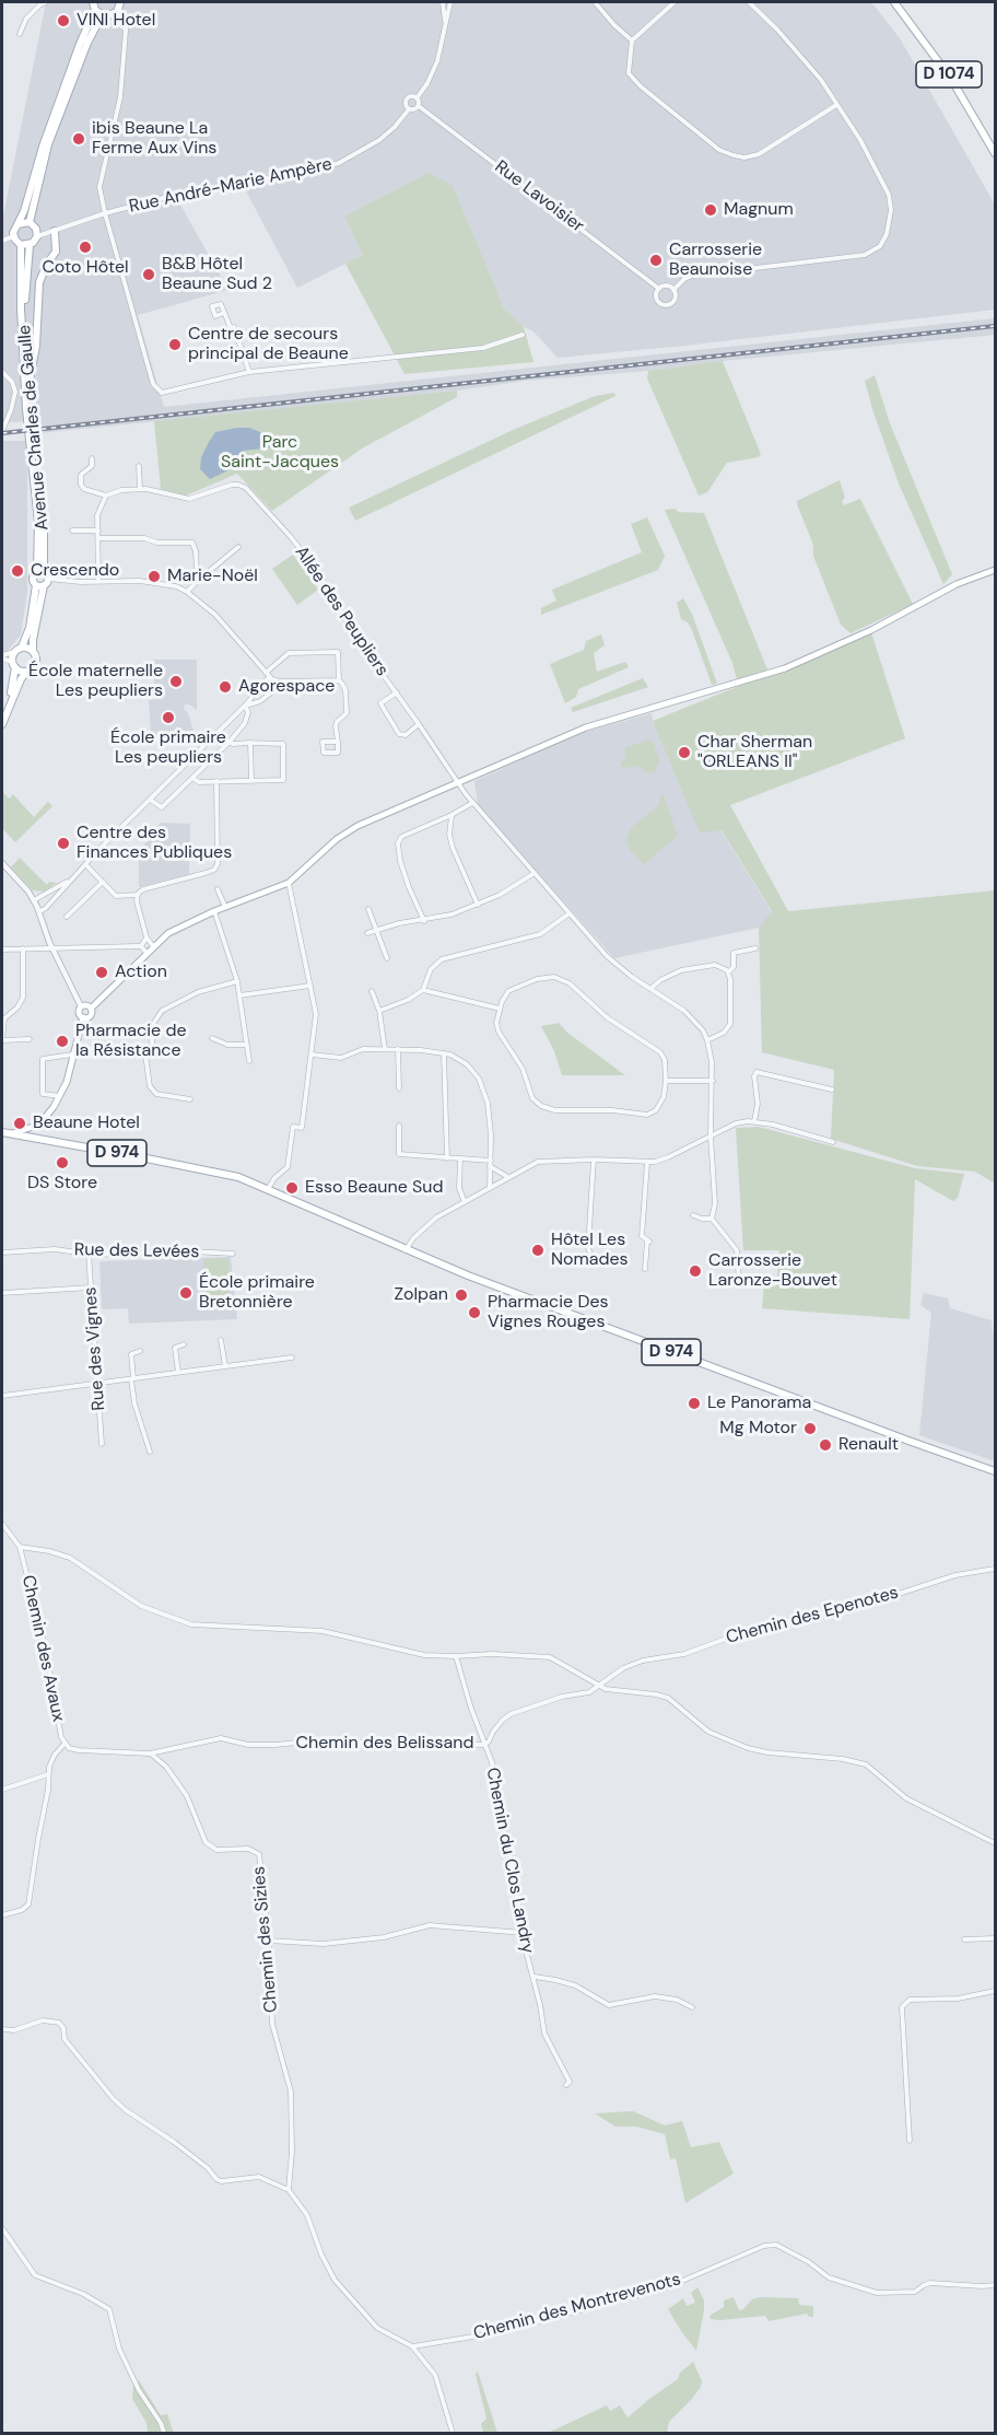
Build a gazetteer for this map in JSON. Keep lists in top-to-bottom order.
{
  "streets": {
    "main road": ["D 1074", "Avenue Charles de Gaulle", "D 974"],
    "street": [
      "Rue André-Marie Ampère",
      "Rue Lavoisier",
      "Allée des Peupliers",
      "Rue des Levées",
      "Rue des Vignes",
      "Chemin des Epenotes",
      "Chemin des Avaux",
      "Chemin des Belissand",
      "Chemin du Clos Landry",
      "Chemin des Sizies",
      "Chemin des Montrevenots"
    ]
  },
  "crossings": [
    ["Rue André-Marie Ampère", "Rue Lavoisier"],
    ["Rue André-Marie Ampère", "Avenue Charles de Gaulle"],
    ["Rue des Levées", "Rue des Vignes"],
    ["Chemin des Epenotes", "Chemin des Belissand"],
    ["Chemin des Avaux", "Chemin des Belissand"],
    ["Chemin des Belissand", "Chemin du Clos Landry"],
    ["Chemin des Belissand", "Chemin des Sizies"]
  ],
  "parks": ["Parc Saint-Jacques"],
  "places": [
    "VINI Hotel",
    "ibis Beaune La Ferme Aux Vins",
    "Magnum",
    "Coto Hôtel",
    "Carrosserie Beaunoise",
    "B&B Hôtel Beaune Sud 2",
    "Centre de secours principal de Beaune",
    "Crescendo",
    "Marie-Noël",
    "École maternelle Les peupliers",
    "Agorespace",
    "École primaire Les peupliers",
    "Char Sherman \"ORLEANS II\"",
    "Centre des Finances Publiques",
    "Action",
    "Pharmacie de la Résistance",
    "Beaune Hotel",
    "DS Store",
    "Esso Beaune Sud",
    "Hôtel Les Nomades",
    "Carrosserie Laronze-Bouvet",
    "École primaire Bretonnière",
    "Zolpan",
    "Pharmacie Des Vignes Rouges",
    "Le Panorama",
    "Mg Motor",
    "Renault"
  ]
}
